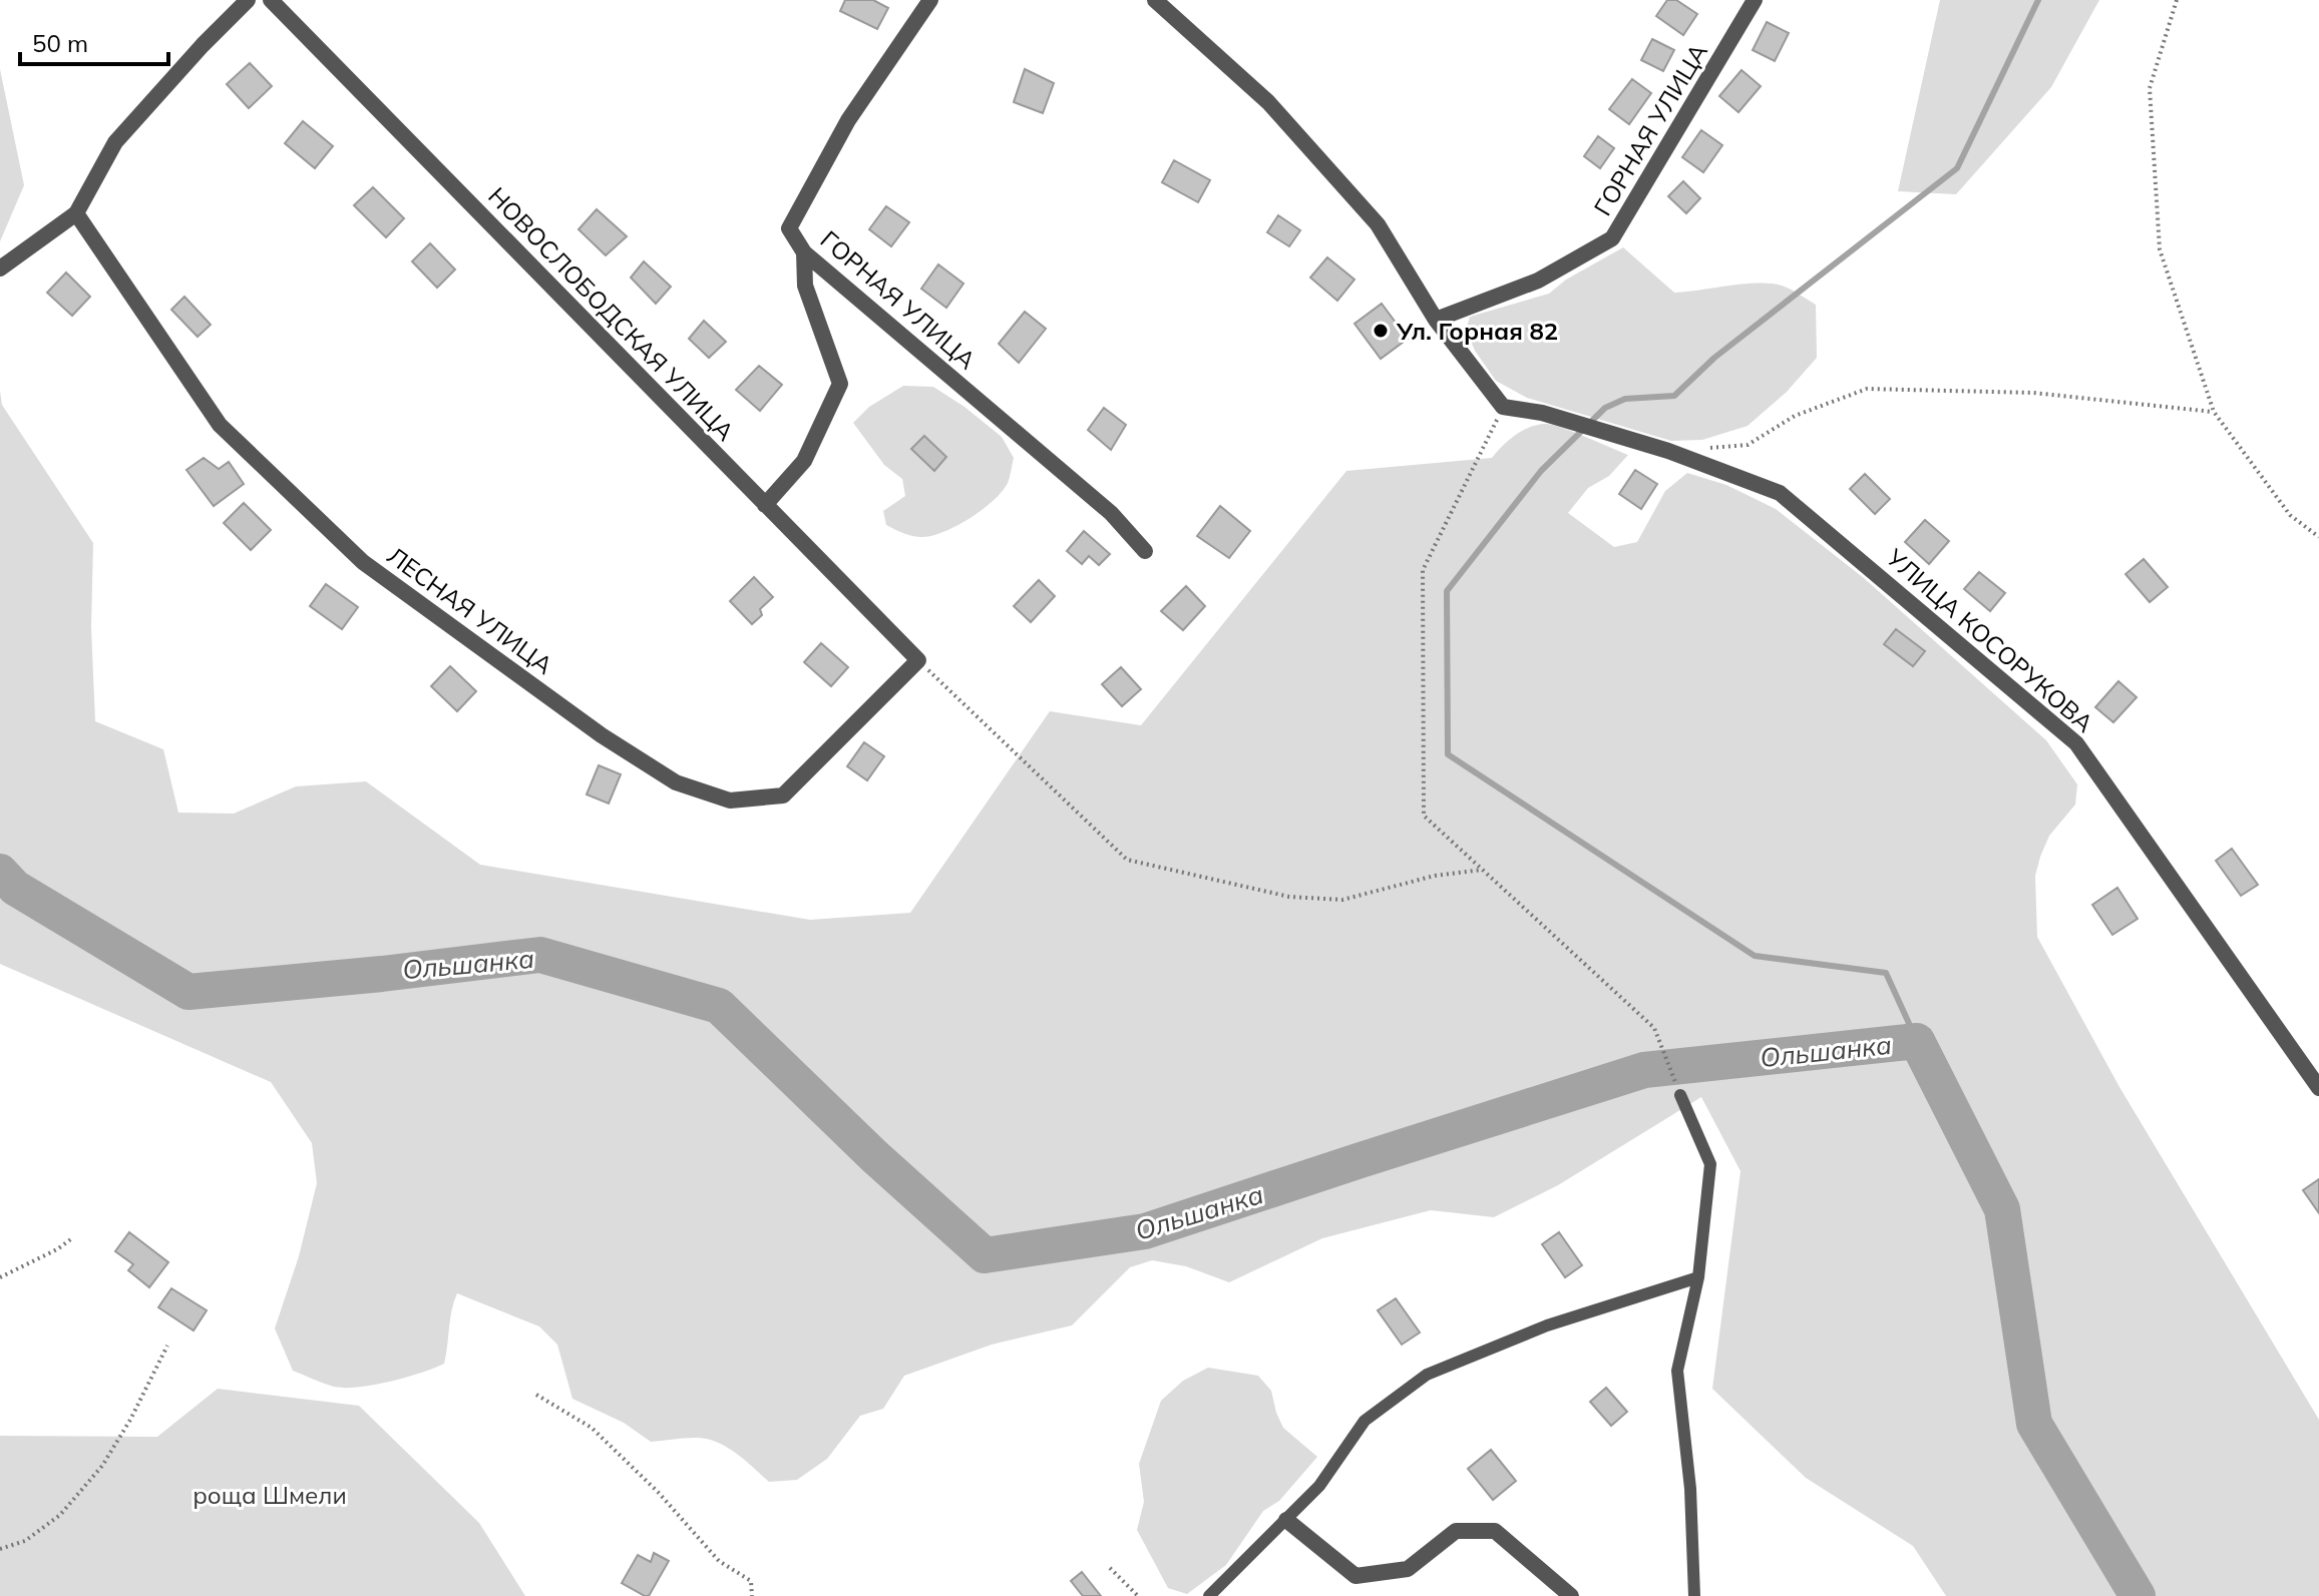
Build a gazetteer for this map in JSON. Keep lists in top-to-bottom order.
{
  "streets": {
    "street": [
      "ГОРНАЯ УЛИЦА",
      "НОВОСЛОБОДСКАЯ УЛИЦА",
      "ЛЕСНАЯ УЛИЦА",
      "УЛИЦА КОСОРУКОВА"
    ]
  },
  "crossings": [
    ["НОВОСЛОБОДСКАЯ УЛИЦА", "ЛЕСНАЯ УЛИЦА"]
  ],
  "water": ["Ольшанка"],
  "parks": ["роща Шмели"],
  "places": ["Ул. Горная 82"],
  "scale_bar": "50 m"
}
